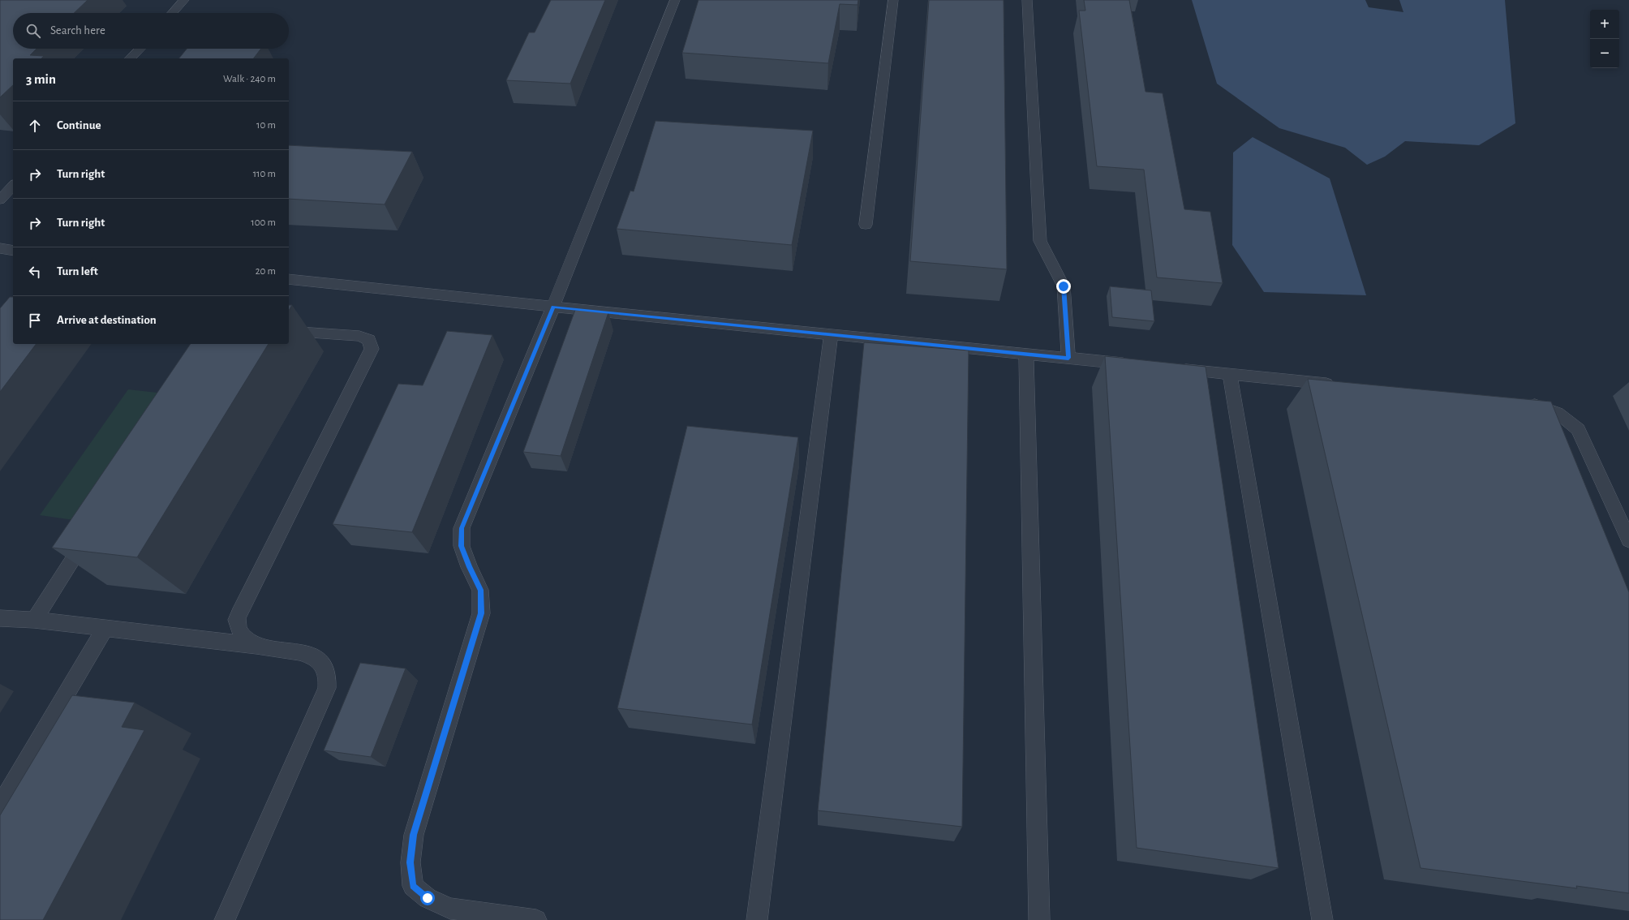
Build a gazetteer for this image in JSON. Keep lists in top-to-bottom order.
{
  "page": {
    "map_buttons": ["+", "−"],
    "search": "Search here",
    "heading": ["3 min", "Walk · 240 m"],
    "list": [
      ["Continue", "10 m"],
      ["Turn right", "110 m"],
      ["Turn right", "100 m"],
      ["Turn left", "20 m"],
      "Arrive at destination"
    ]
  }
}
